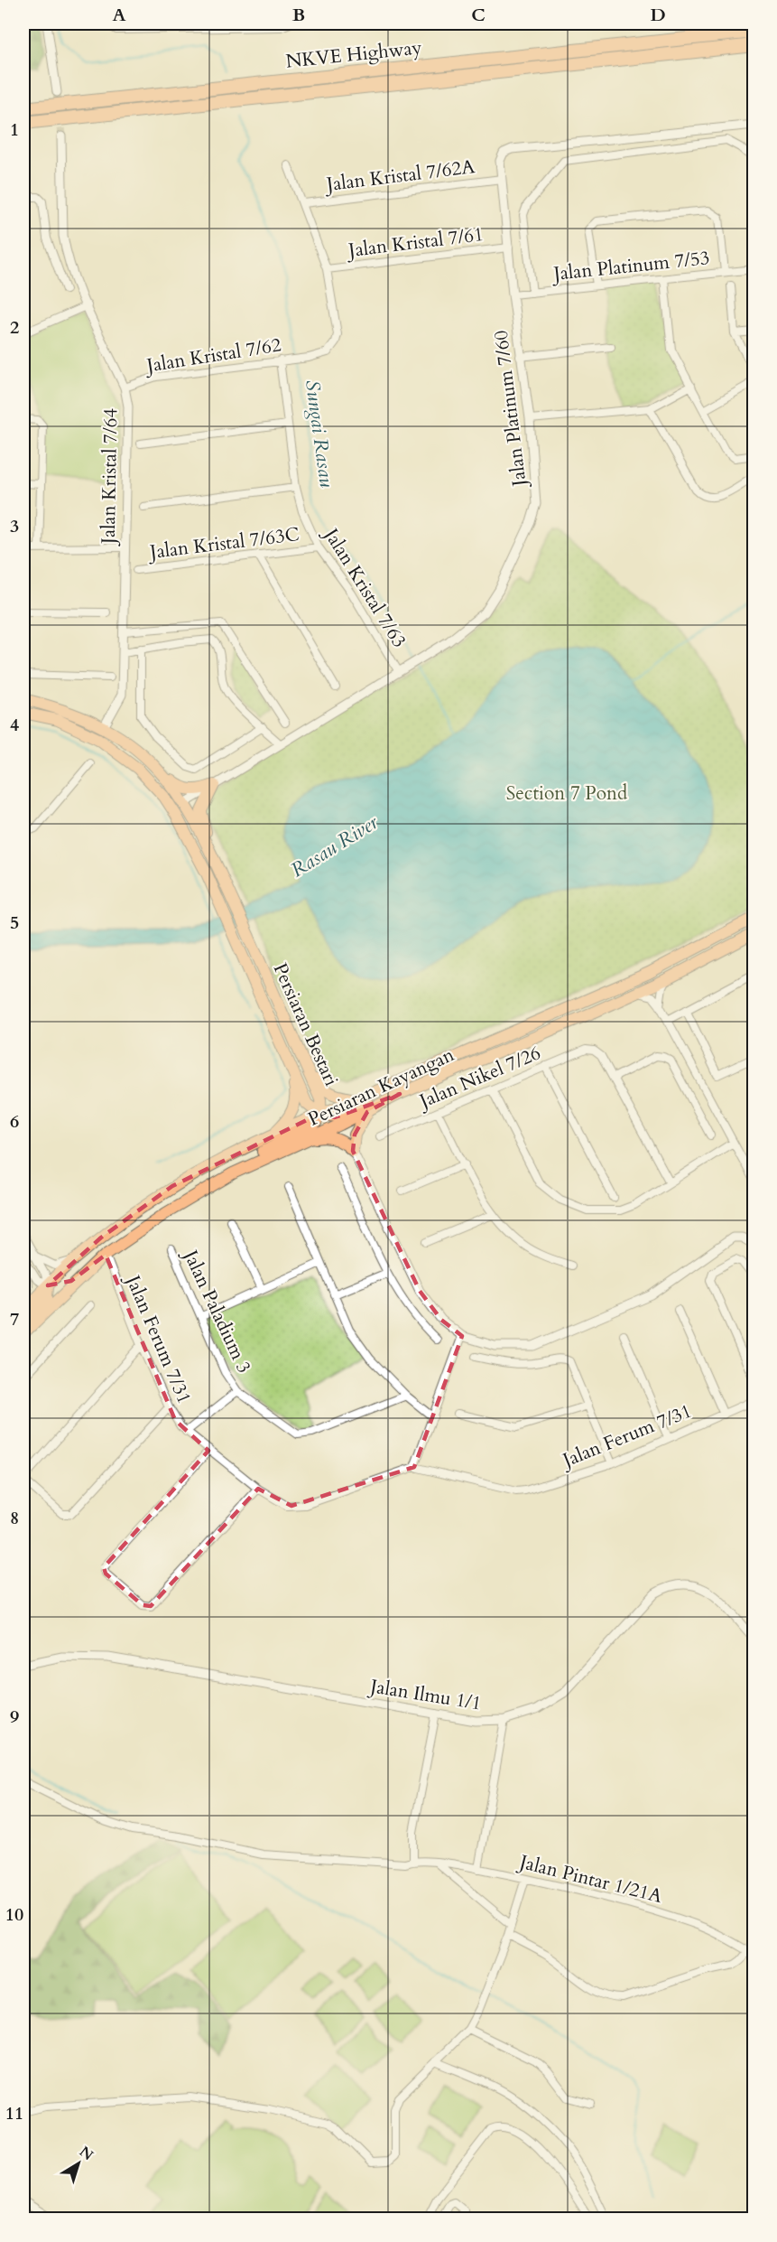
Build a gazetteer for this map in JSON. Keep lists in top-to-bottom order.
{
  "streets": {
    "highway": ["NKVE Highway"],
    "main road": ["Persiaran Bestari", "Persiaran Kayangan"],
    "street": [
      "Jalan Kristal 7/62A",
      "Jalan Kristal 7/61",
      "Jalan Platinum 7/53",
      "Jalan Kristal 7/62",
      "Jalan Platinum 7/60",
      "Jalan Kristal 7/64",
      "Jalan Kristal 7/63C",
      "Jalan Kristal 7/63",
      "Jalan Nikel 7/26",
      "Jalan Paladium 3",
      "Jalan Ferum 7/31",
      "Jalan Ilmu 1/1",
      "Jalan Pintar 1/21A"
    ]
  },
  "crossings": [
    ["Jalan Kristal 7/62A", "Jalan Kristal 7/62"],
    ["Jalan Kristal 7/62A", "Jalan Platinum 7/60"],
    ["Jalan Kristal 7/61", "Jalan Kristal 7/62"],
    ["Jalan Kristal 7/61", "Jalan Platinum 7/60"],
    ["Jalan Platinum 7/53", "Jalan Platinum 7/60"],
    ["Jalan Kristal 7/62", "Jalan Kristal 7/64"],
    ["Jalan Kristal 7/62", "Jalan Kristal 7/63"],
    ["Jalan Platinum 7/60", "Jalan Kristal 7/63"],
    ["Jalan Platinum 7/60", "Persiaran Bestari"],
    ["Jalan Kristal 7/64", "Persiaran Bestari"],
    ["Jalan Kristal 7/63C", "Jalan Kristal 7/63"],
    ["Persiaran Bestari", "Persiaran Kayangan"],
    ["Persiaran Kayangan", "Jalan Ferum 7/31"]
  ],
  "water": ["Sungai Rasau", "Rasau River"],
  "parks": ["Section 7 Pond"],
  "north": "top right",
  "grid": {
    "columns": [
      "A",
      "B",
      "C",
      "D"
    ],
    "rows": [
      "1",
      "2",
      "3",
      "4",
      "5",
      "6",
      "7",
      "8",
      "9",
      "10",
      "11"
    ]
  }
}
